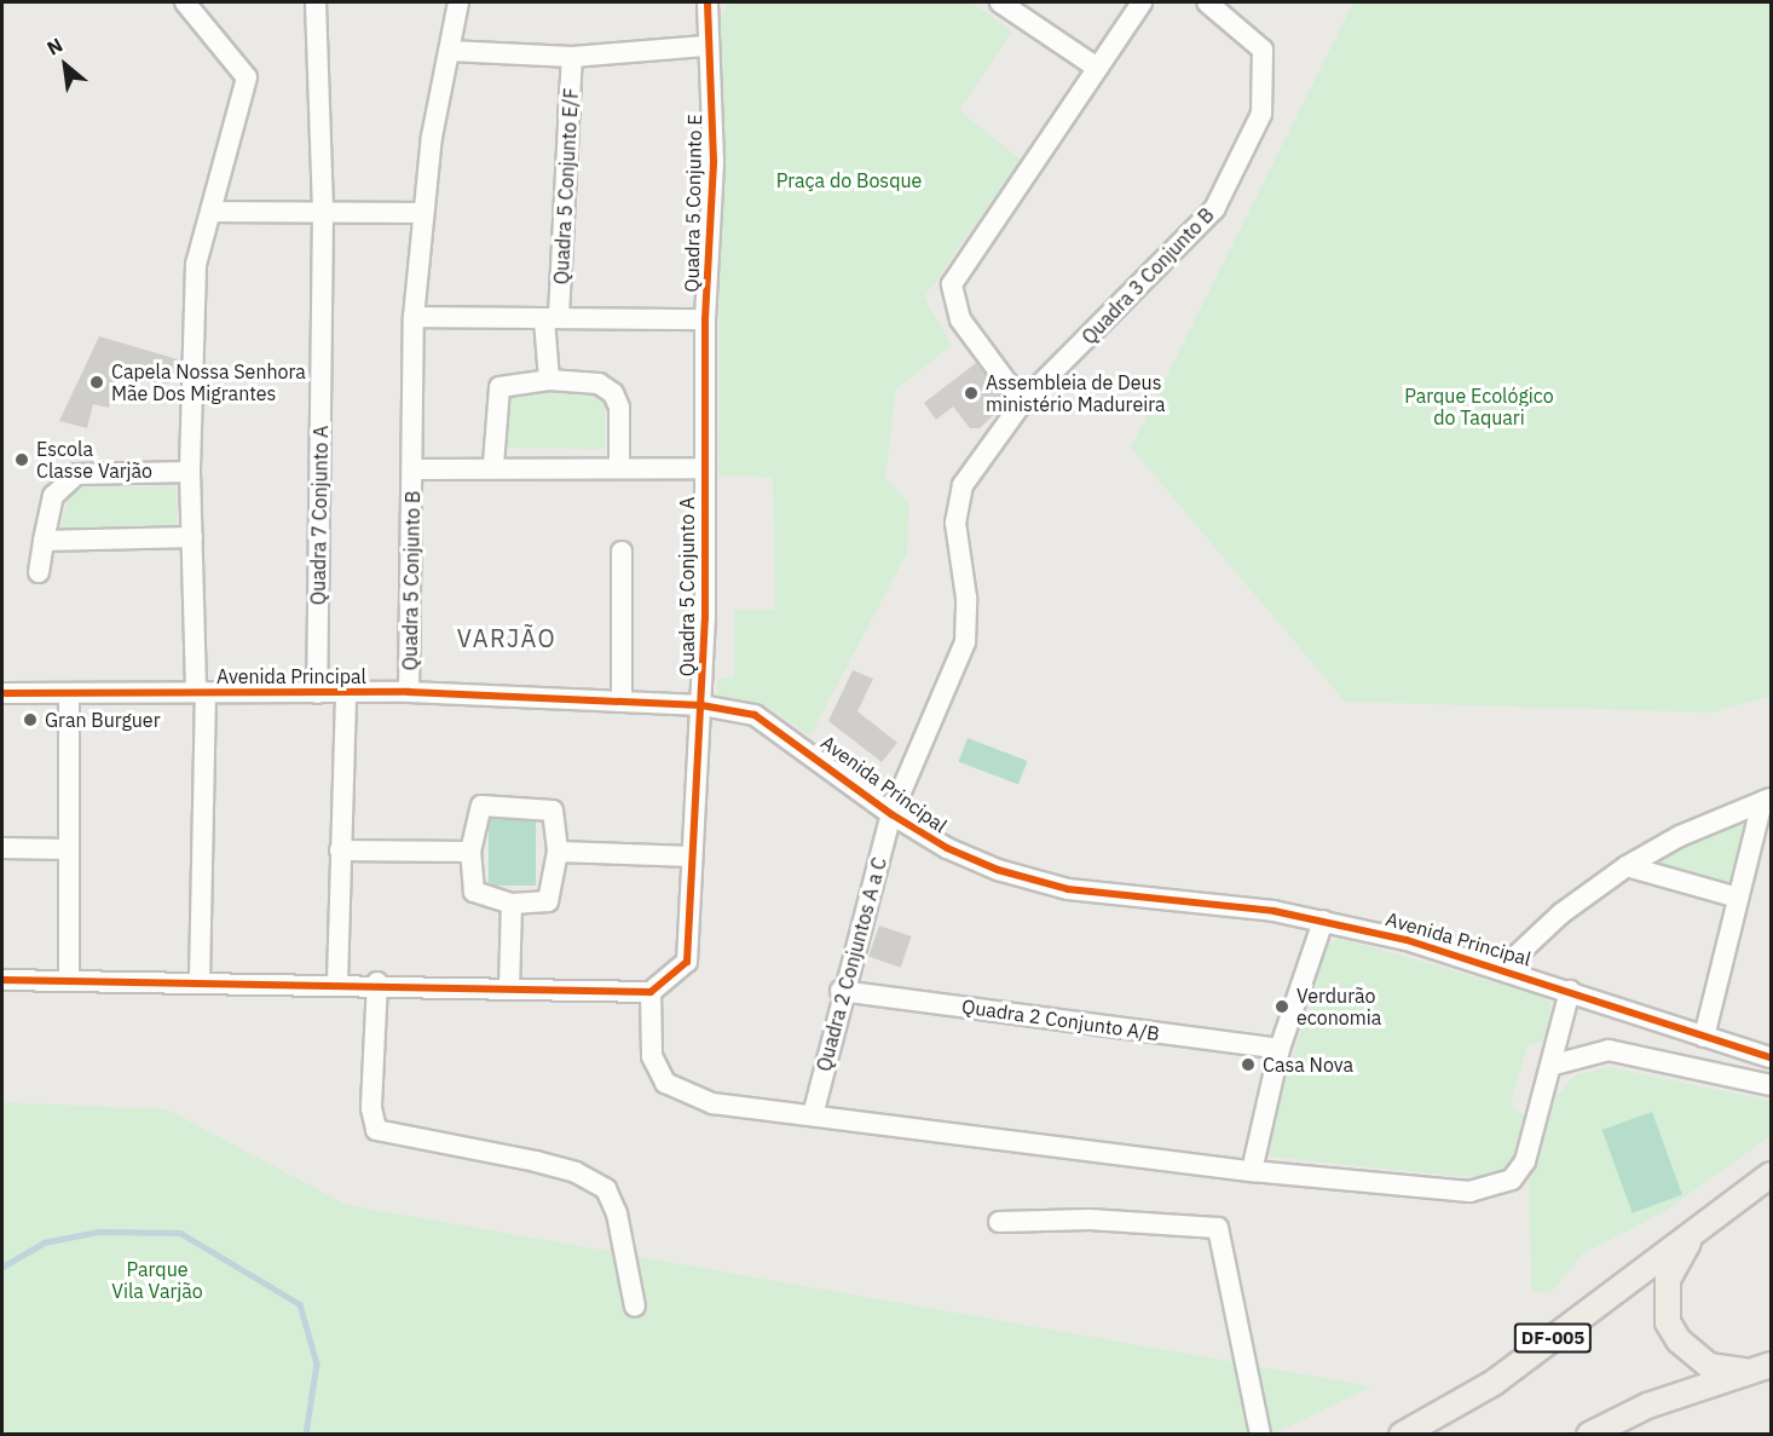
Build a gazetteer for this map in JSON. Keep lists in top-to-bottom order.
{
  "streets": {
    "main road": ["DF-005"],
    "street": [
      "Quadra 5 Conjunto E/F",
      "Quadra 5 Conjunto E",
      "Quadra 3 Conjunto B",
      "Quadra 7 Conjunto A",
      "Quadra 5 Conjunto B",
      "Quadra 5 Conjunto A",
      "Avenida Principal",
      "Quadra 2 Conjuntos A a C",
      "Quadra 2 Conjunto A/B"
    ]
  },
  "crossings": [
    ["Quadra 5 Conjunto E", "Quadra 5 Conjunto A"],
    ["Quadra 3 Conjunto B", "Avenida Principal"],
    ["Quadra 3 Conjunto B", "Quadra 2 Conjuntos A a C"],
    ["Quadra 7 Conjunto A", "Avenida Principal"],
    ["Quadra 5 Conjunto B", "Avenida Principal"],
    ["Quadra 5 Conjunto A", "Avenida Principal"],
    ["Avenida Principal", "Quadra 2 Conjuntos A a C"],
    ["Quadra 2 Conjuntos A a C", "Quadra 2 Conjunto A/B"]
  ],
  "districts": ["VARJÃO"],
  "parks": ["Praça do Bosque", "Parque Ecológico do Taquari", "Parque Vila Varjão"],
  "places": [
    "Capela Nossa Senhora Mãe Dos Migrantes",
    "Assembleia de Deus ministério Madureira",
    "Escola Classe Varjão",
    "Gran Burguer",
    "Verdurão economia",
    "Casa Nova"
  ],
  "north": "top left"
}
